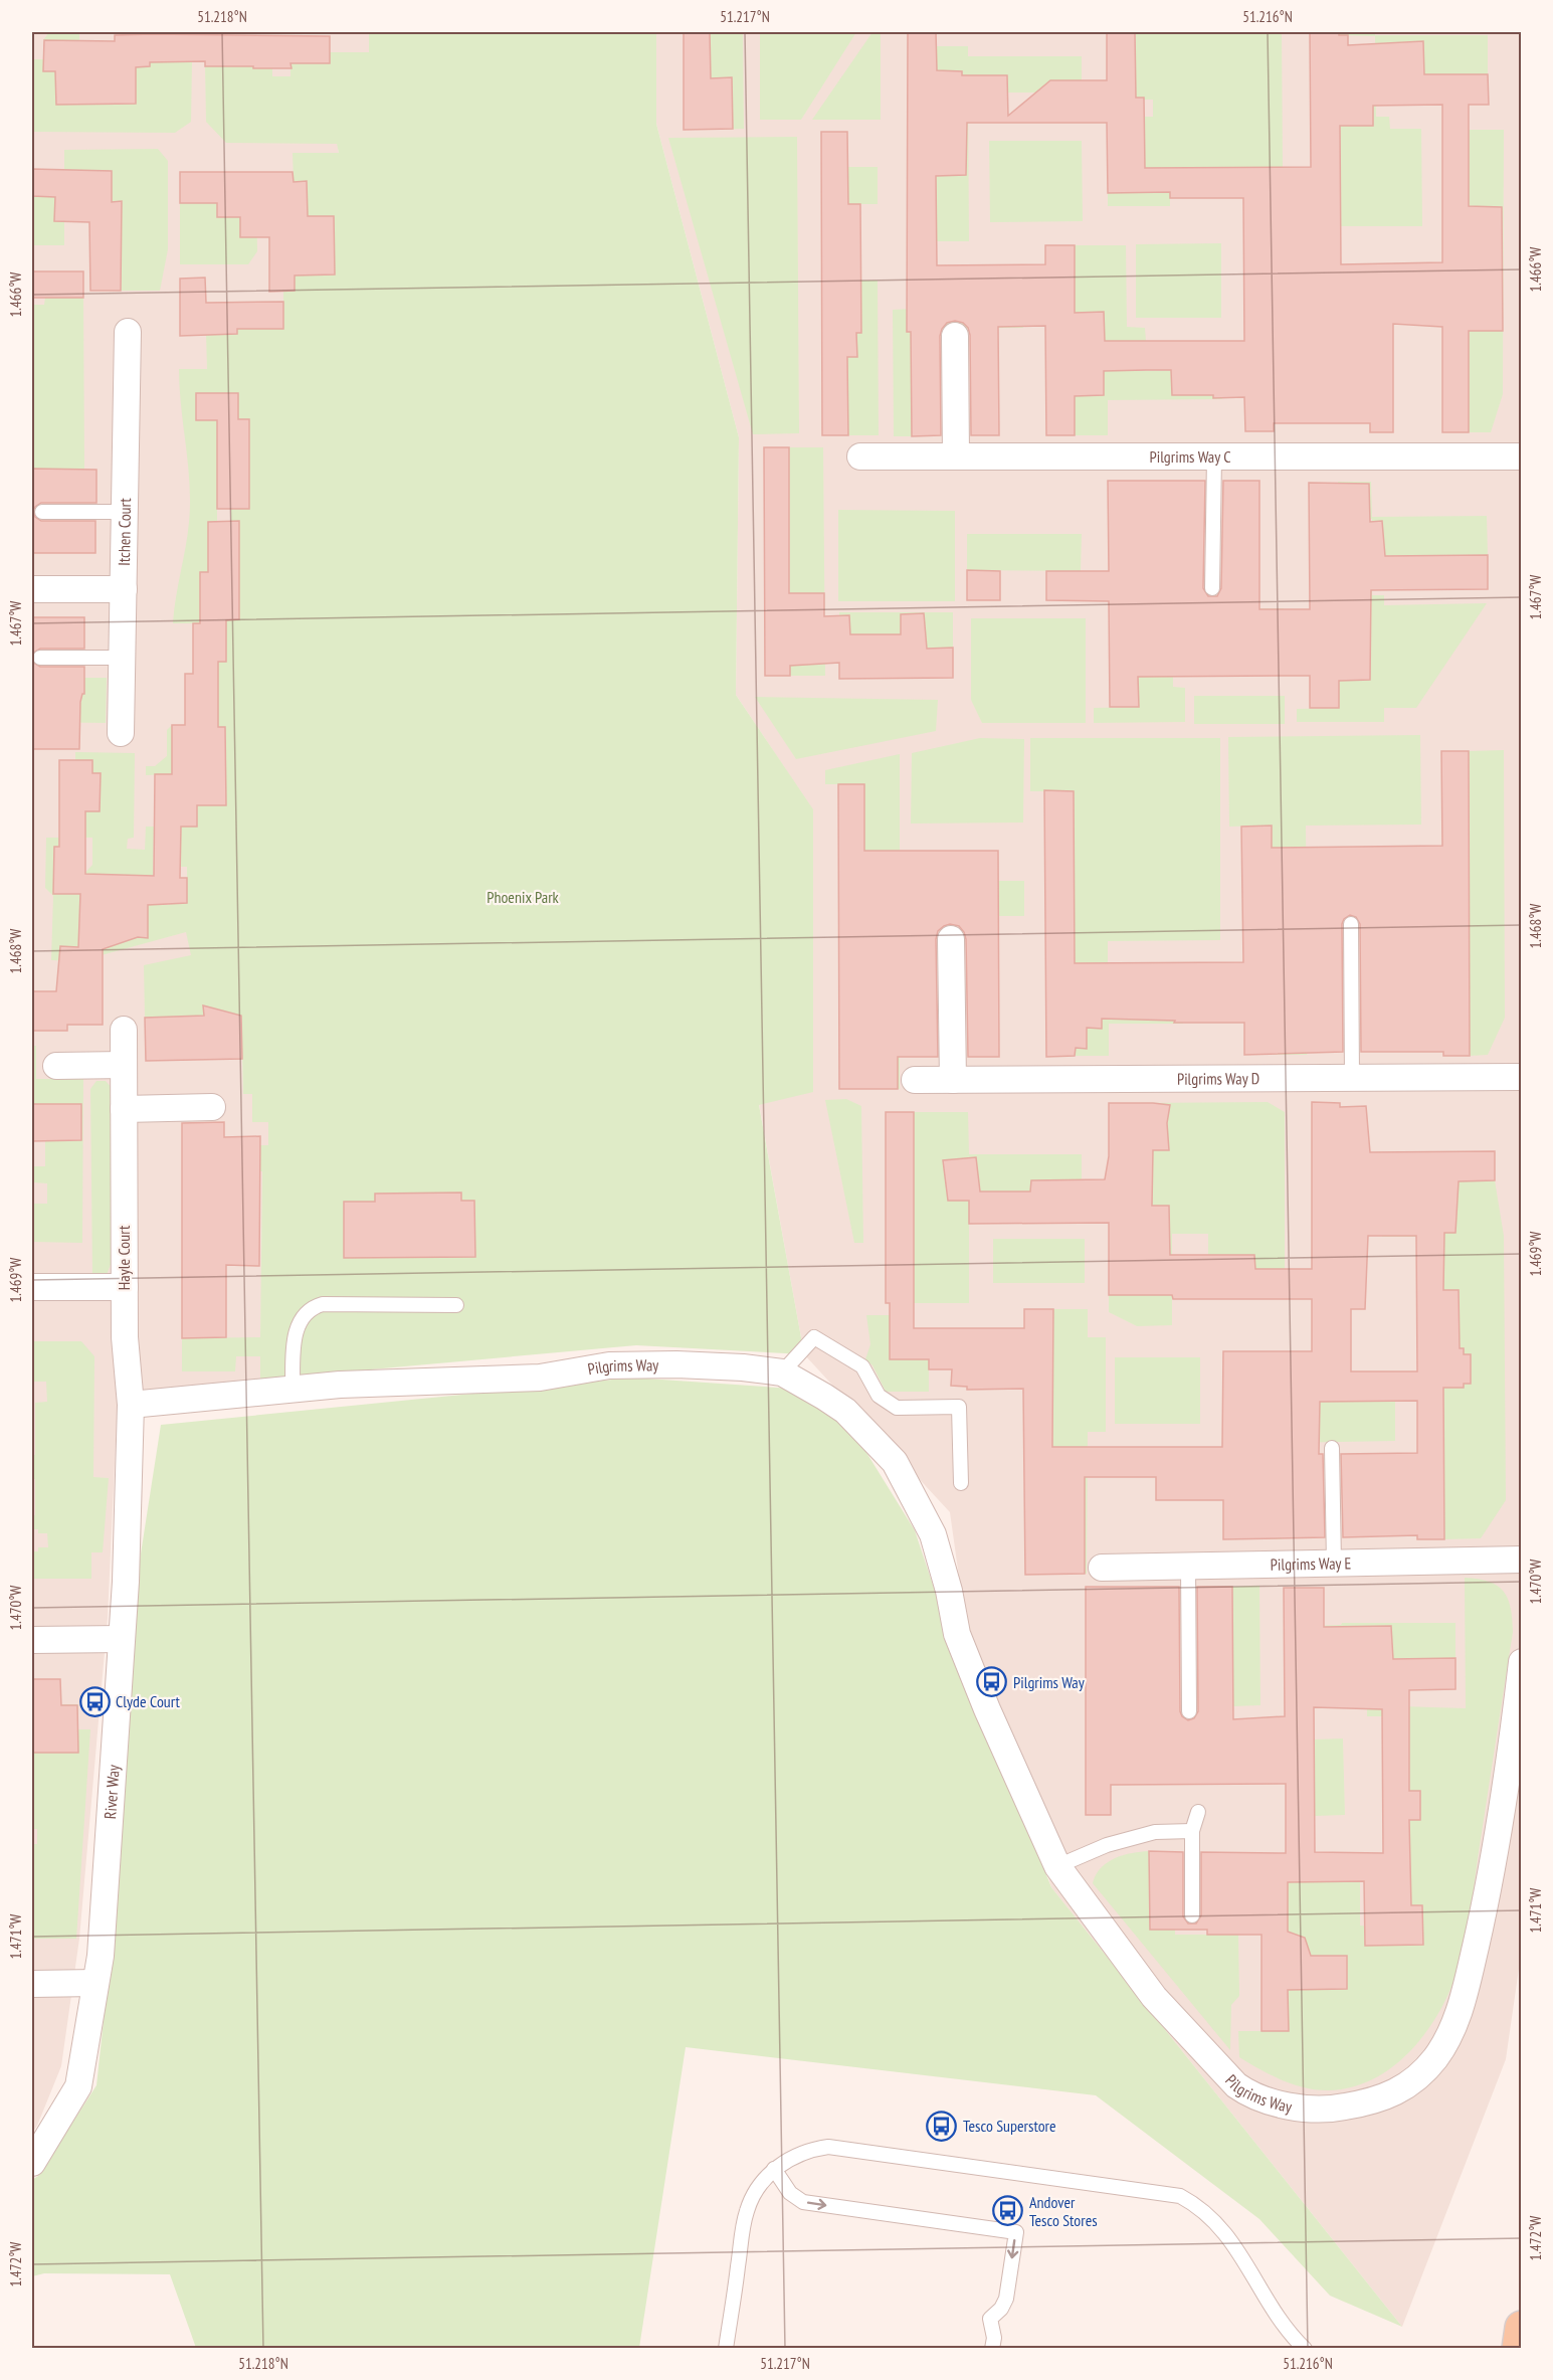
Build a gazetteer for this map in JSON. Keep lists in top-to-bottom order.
{
  "streets": {
    "street": [
      "Pilgrims Way C",
      "Itchen Court",
      "Pilgrims Way D",
      "Hayle Court",
      "Pilgrims Way",
      "Pilgrims Way E",
      "River Way"
    ]
  },
  "crossings": [
    ["Hayle Court", "Pilgrims Way"],
    ["Hayle Court", "River Way"],
    ["Pilgrims Way", "River Way"]
  ],
  "parks": ["Phoenix Park"],
  "places": {
    "bus stop": [
      "Pilgrims Way",
      "Clyde Court",
      "Tesco Superstore",
      "Andover Tesco Stores"
    ]
  },
  "coordinates": [
    "51.218°N",
    "51.217°N",
    "51.216°N",
    "1.466°W",
    "1.467°W",
    "1.468°W",
    "1.469°W",
    "1.470°W",
    "1.471°W",
    "1.472°W"
  ]
}
